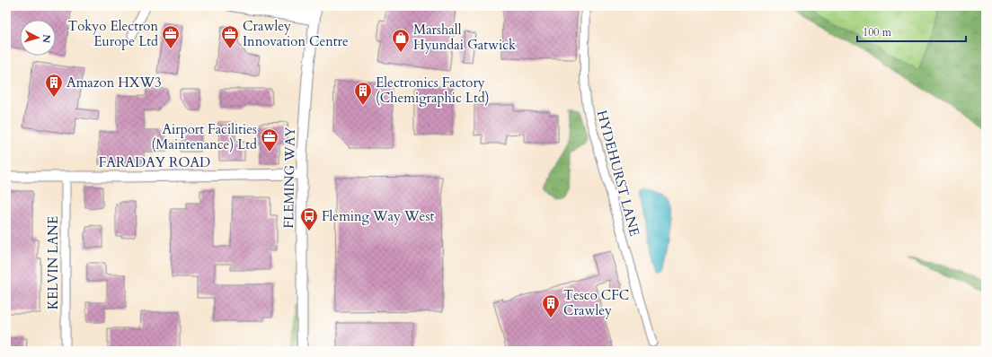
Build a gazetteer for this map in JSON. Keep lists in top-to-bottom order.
{
  "streets": {
    "street": [
      "FARADAY ROAD",
      "HYDEHURST LANE",
      "FLEMING WAY",
      "KELVIN LANE"
    ]
  },
  "crossings": [
    ["FARADAY ROAD", "FLEMING WAY"],
    ["FARADAY ROAD", "KELVIN LANE"]
  ],
  "places": {
    "office": ["Tokyo Electron Europe Ltd", "Crawley Innovation Centre", "Airport Facilities (Maintenance) Ltd"],
    "shop": ["Marshall Hyundai Gatwick"],
    "building": ["Amazon HXW3", "Electronics Factory (Chemigraphic Ltd)", "Tesco CFC Crawley"],
    "bus stop": ["Fleming Way West"]
  },
  "scale_bar": "100 m",
  "north": "right"
}
